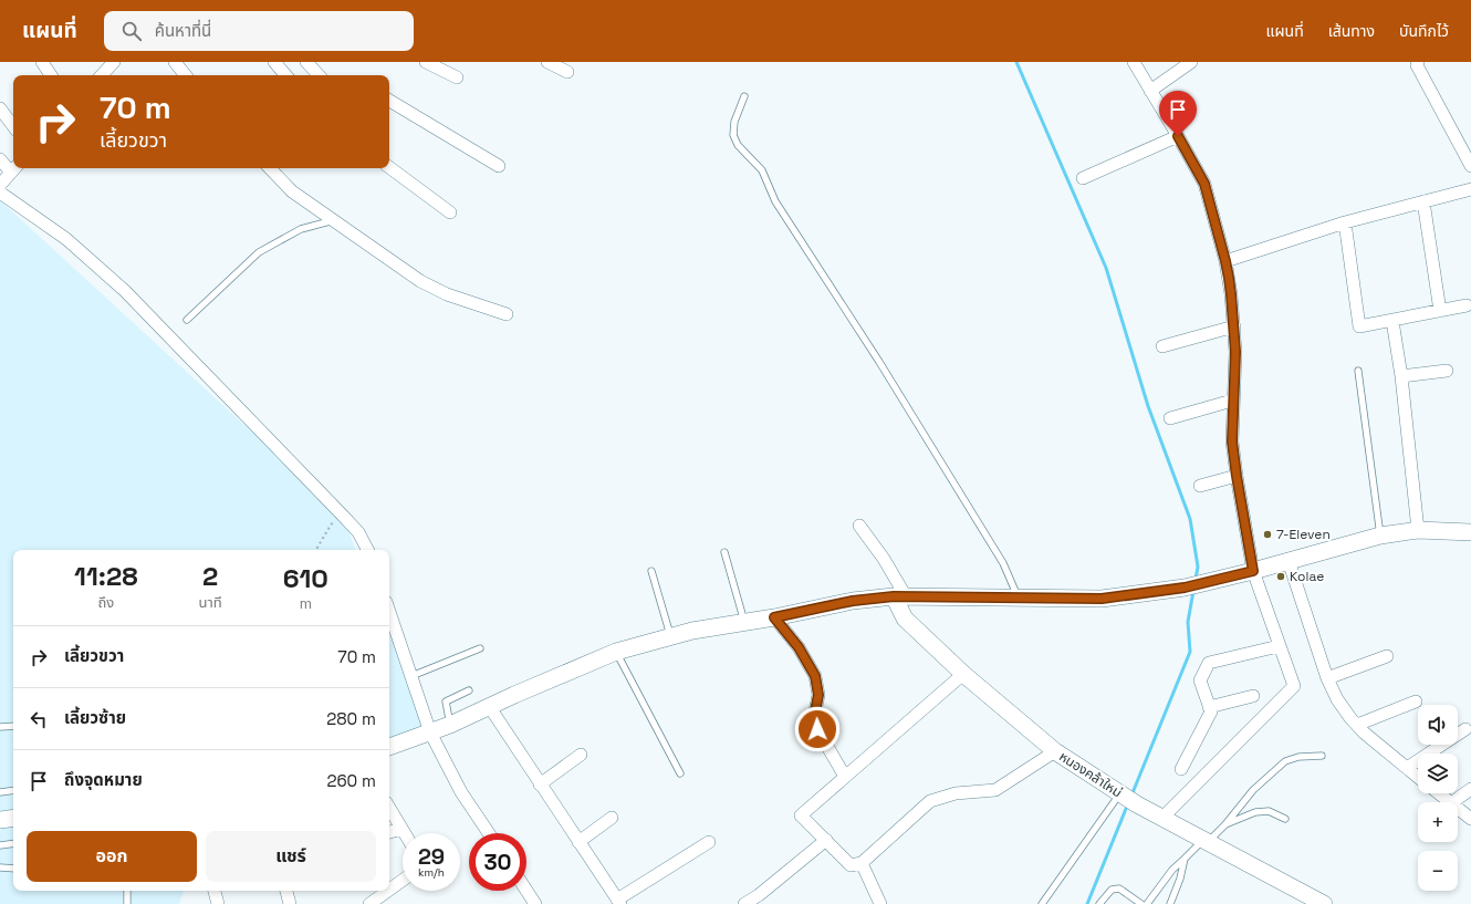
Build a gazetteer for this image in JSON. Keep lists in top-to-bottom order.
{
  "streets": {
    "main road": ["หนองคล้าใหม่"]
  },
  "places": ["7-Eleven", "Kolae"],
  "page": {
    "header": "แผนที่",
    "search": "ค้นหาที่นี่",
    "nav": ["แผนที่", "เส้นทาง", "บันทึกไว้"],
    "turn": ["70 m", "เลี้ยวขวา"],
    "eta": [
      "11:28",
      "ถึง",
      "2",
      "นาที",
      "610",
      "m"
    ],
    "list": [
      {
        "name": "เลี้ยวขวา",
        "value": "70 m"
      },
      {
        "name": "เลี้ยวซ้าย",
        "value": "280 m"
      },
      {
        "name": "ถึงจุดหมาย",
        "value": "260 m"
      }
    ],
    "map_buttons": ["+", "−"],
    "buttons": ["ออก", "แชร์"],
    "speed": "29 km/h",
    "limit": "30"
  }
}
